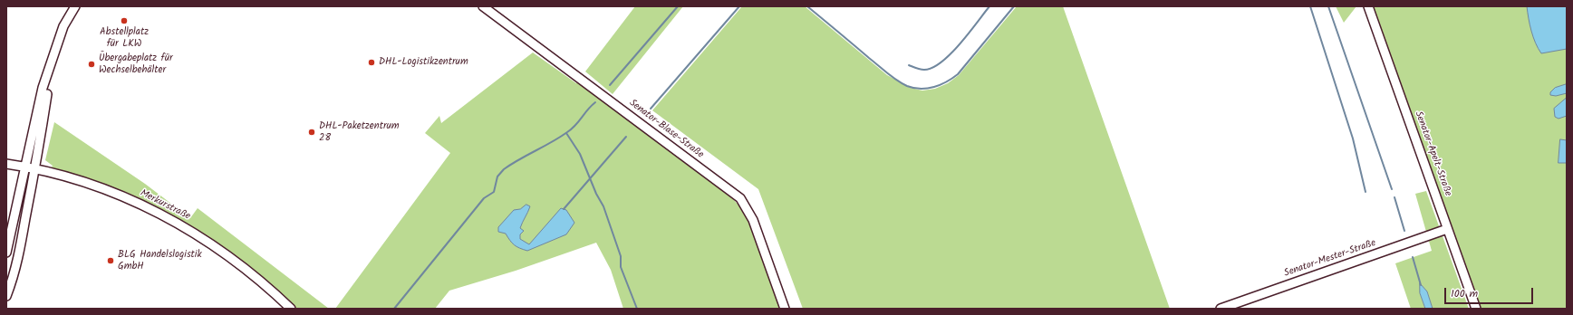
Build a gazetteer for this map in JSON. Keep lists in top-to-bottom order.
{
  "streets": {
    "street": [
      "Senator-Blase-Straße",
      "Senator-Apelt-Straße",
      "Merkurstraße",
      "Senator-Mester-Straße"
    ]
  },
  "crossings": [
    ["Senator-Apelt-Straße", "Senator-Mester-Straße"]
  ],
  "places": [
    "Abstellplatz für LKW",
    "DHL-Logistikzentrum",
    "Übergabeplatz für Wechselbehälter",
    "DHL-Paketzentrum 28",
    "BLG Handelslogistik GmbH"
  ],
  "scale_bar": "100 m"
}
